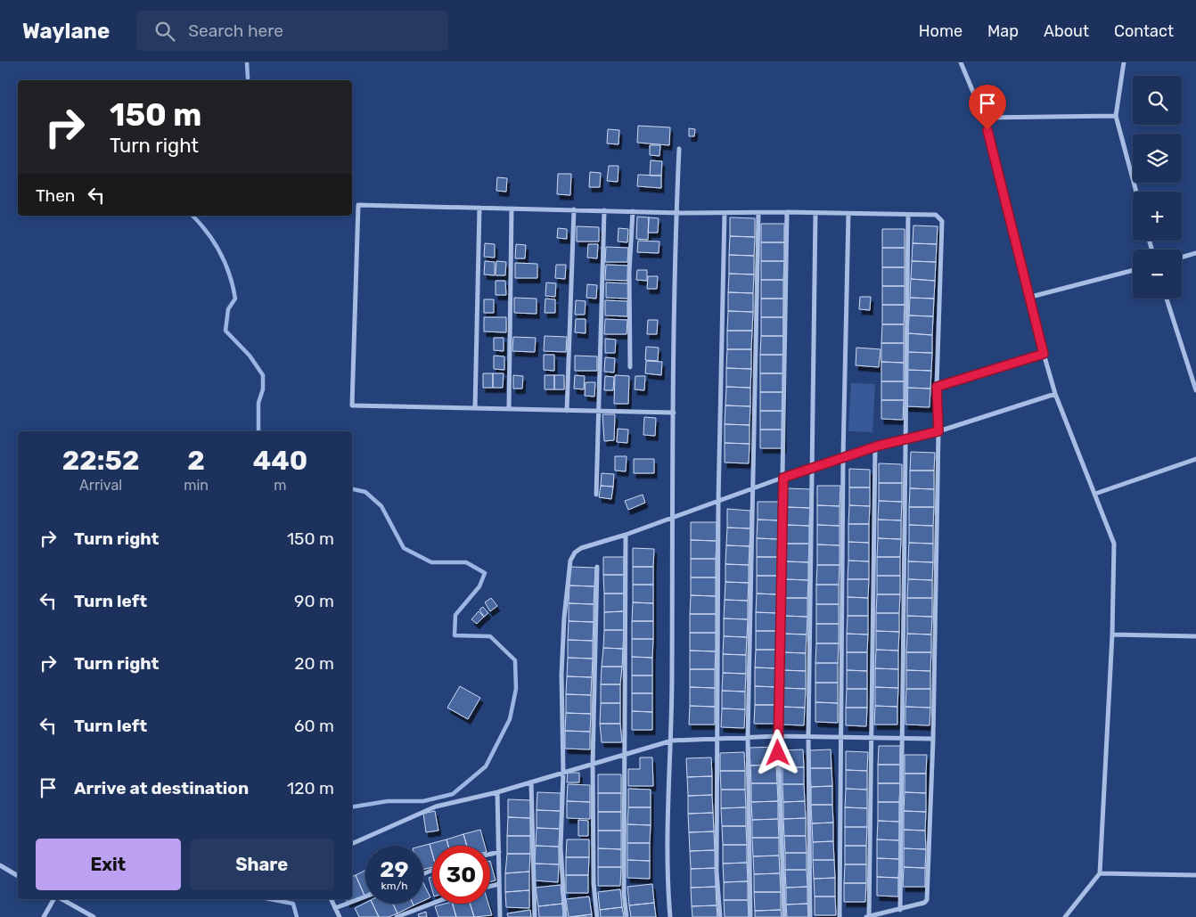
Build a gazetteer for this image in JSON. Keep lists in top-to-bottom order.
{
  "page": {
    "header": "Waylane",
    "search": "Search here",
    "nav": [
      "Home",
      "Map",
      "About",
      "Contact"
    ],
    "map_buttons": ["+", "−"],
    "turn": ["150 m", "Turn right"],
    "then": "Then",
    "eta": [
      "22:52",
      "Arrival",
      "2",
      "min",
      "440",
      "m"
    ],
    "list": [
      {
        "name": "Turn right",
        "value": "150 m"
      },
      {
        "name": "Turn left",
        "value": "90 m"
      },
      {
        "name": "Turn right",
        "value": "20 m"
      },
      {
        "name": "Turn left",
        "value": "60 m"
      },
      {
        "name": "Arrive at destination",
        "value": "120 m"
      }
    ],
    "buttons": ["Exit", "Share"],
    "speed": "29 km/h",
    "limit": "30"
  }
}
